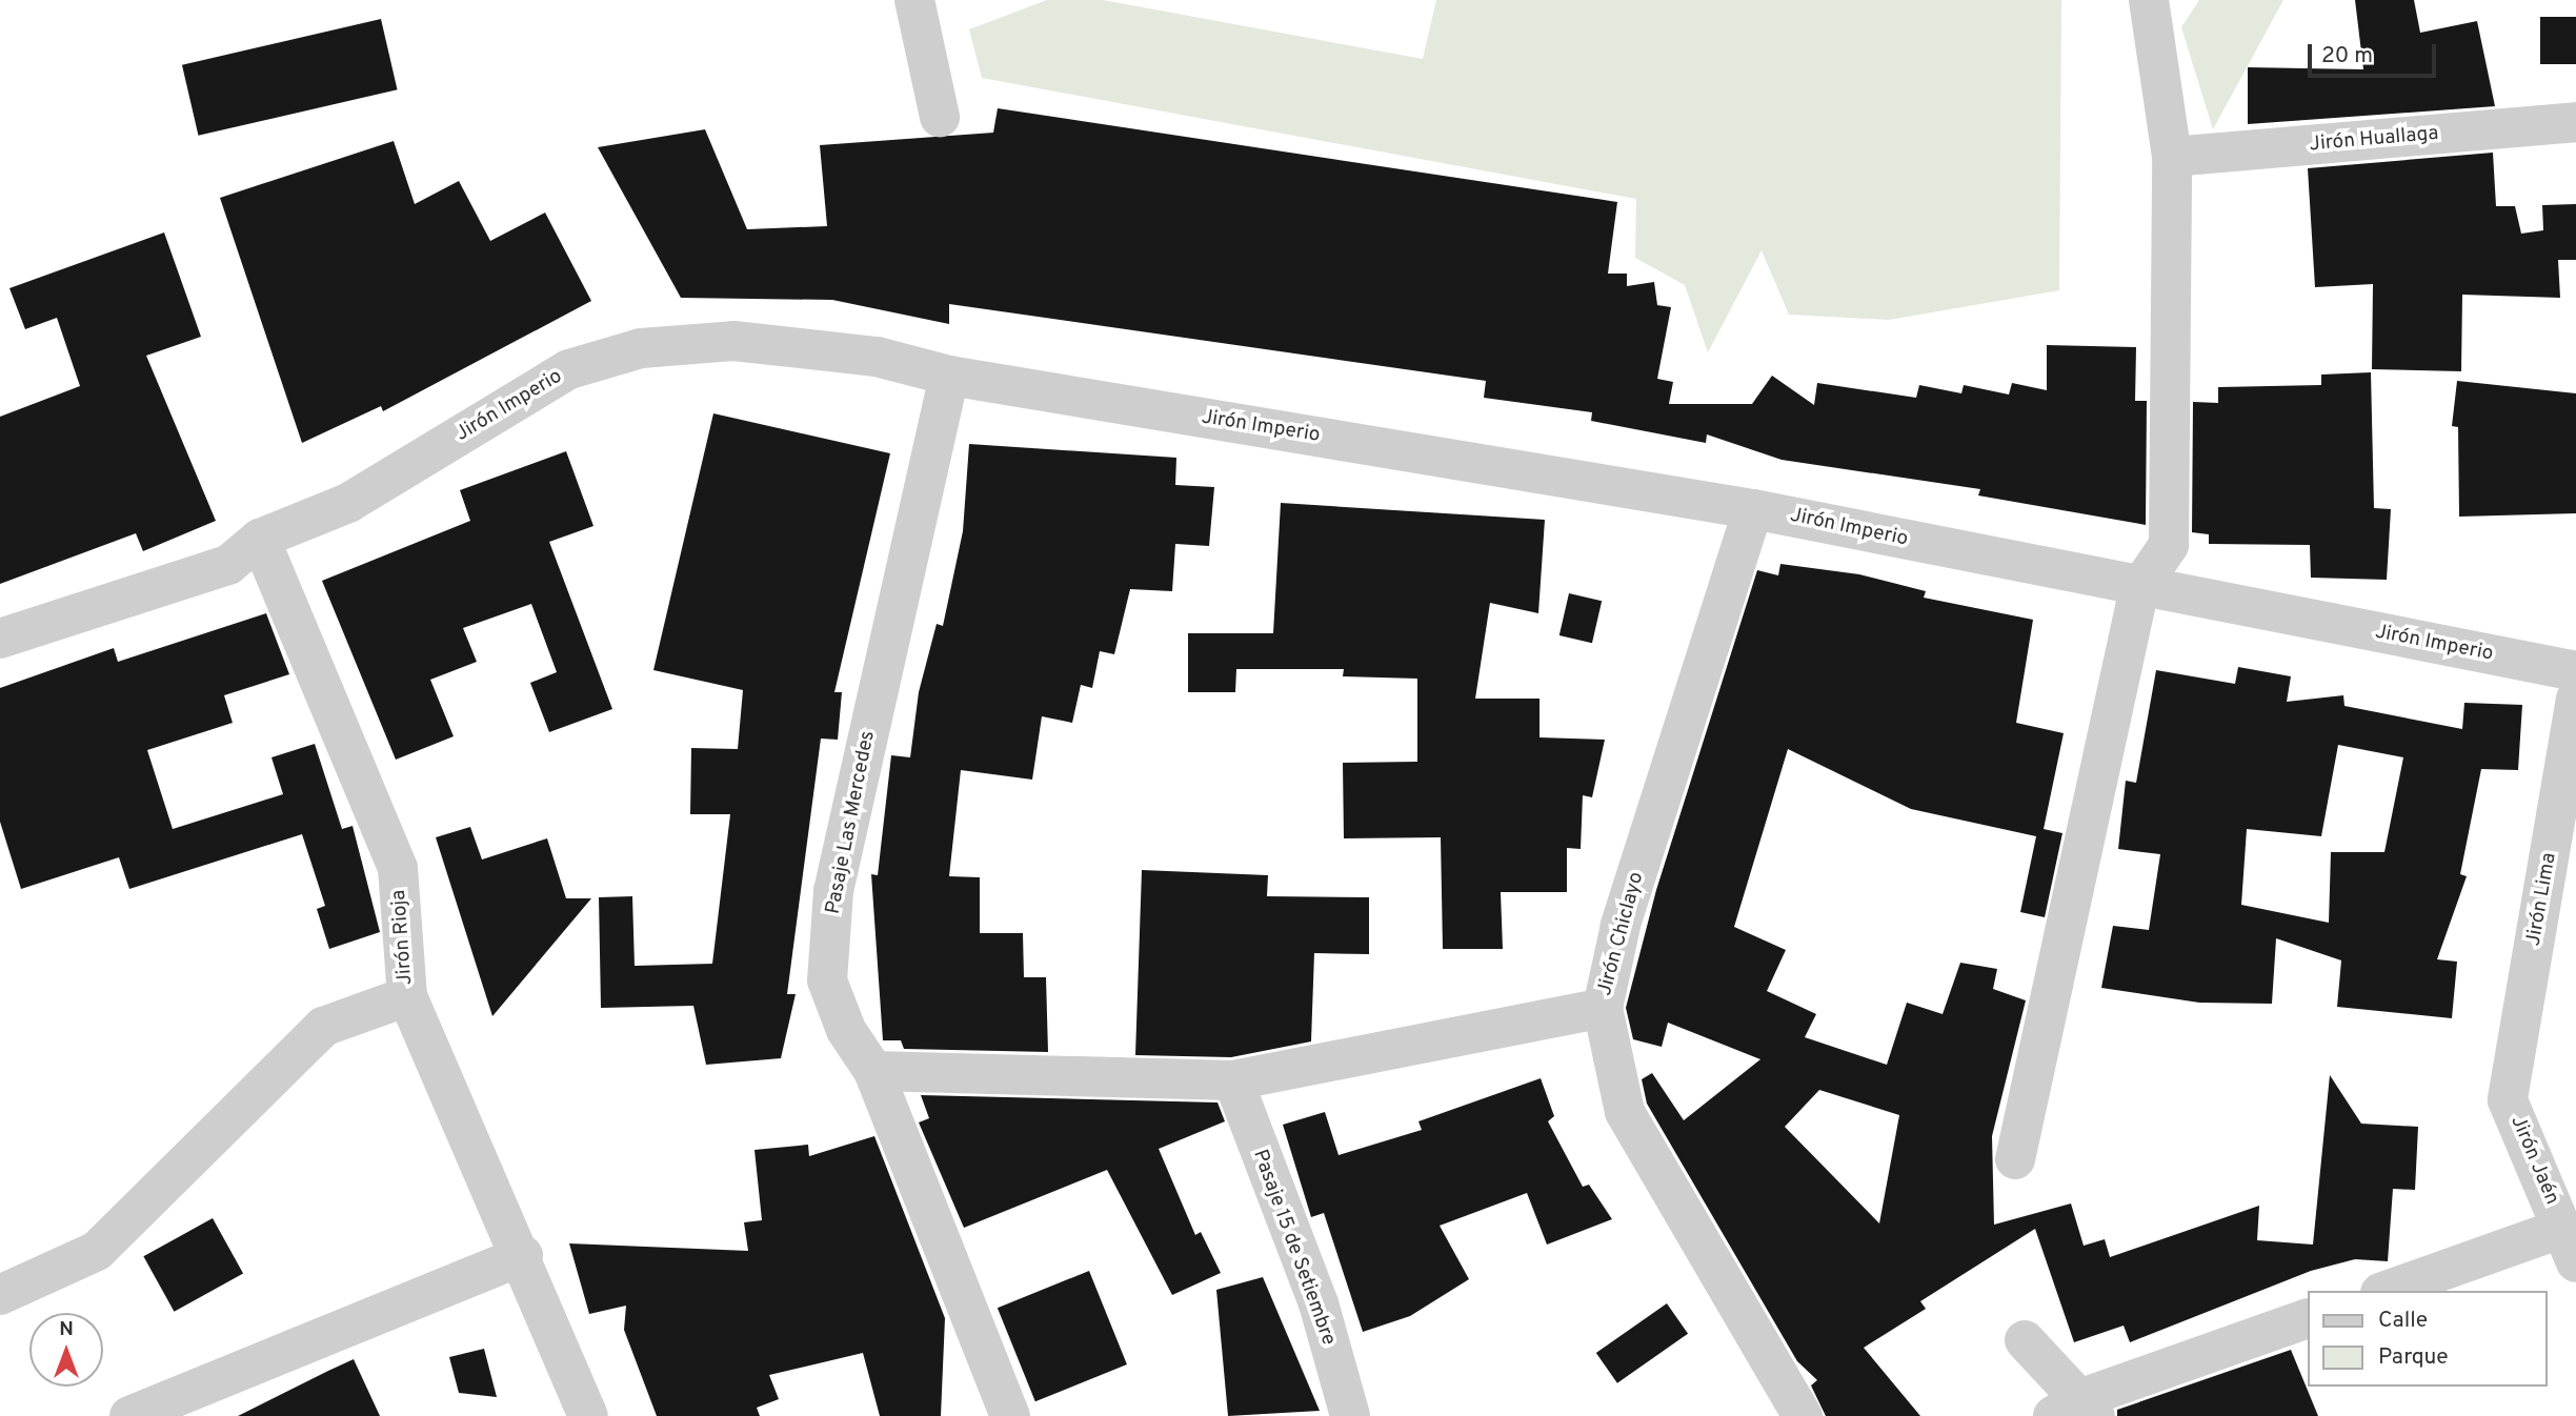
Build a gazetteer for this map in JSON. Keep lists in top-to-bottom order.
{
  "streets": {
    "street": [
      "Jirón Huallaga",
      "Jirón Imperio",
      "Pasaje Las Mercedes",
      "Jirón Lima",
      "Jirón Chiclayo",
      "Jirón Rioja",
      "Jirón Jaén",
      "Pasaje 15 de Setiembre"
    ]
  },
  "crossings": [
    ["Jirón Imperio", "Pasaje Las Mercedes"],
    ["Jirón Imperio", "Jirón Chiclayo"],
    ["Jirón Imperio", "Jirón Rioja"],
    ["Jirón Lima", "Jirón Jaén"]
  ],
  "legend": ["Calle", "Parque"],
  "scale_bar": "20 m",
  "north": "top"
}
